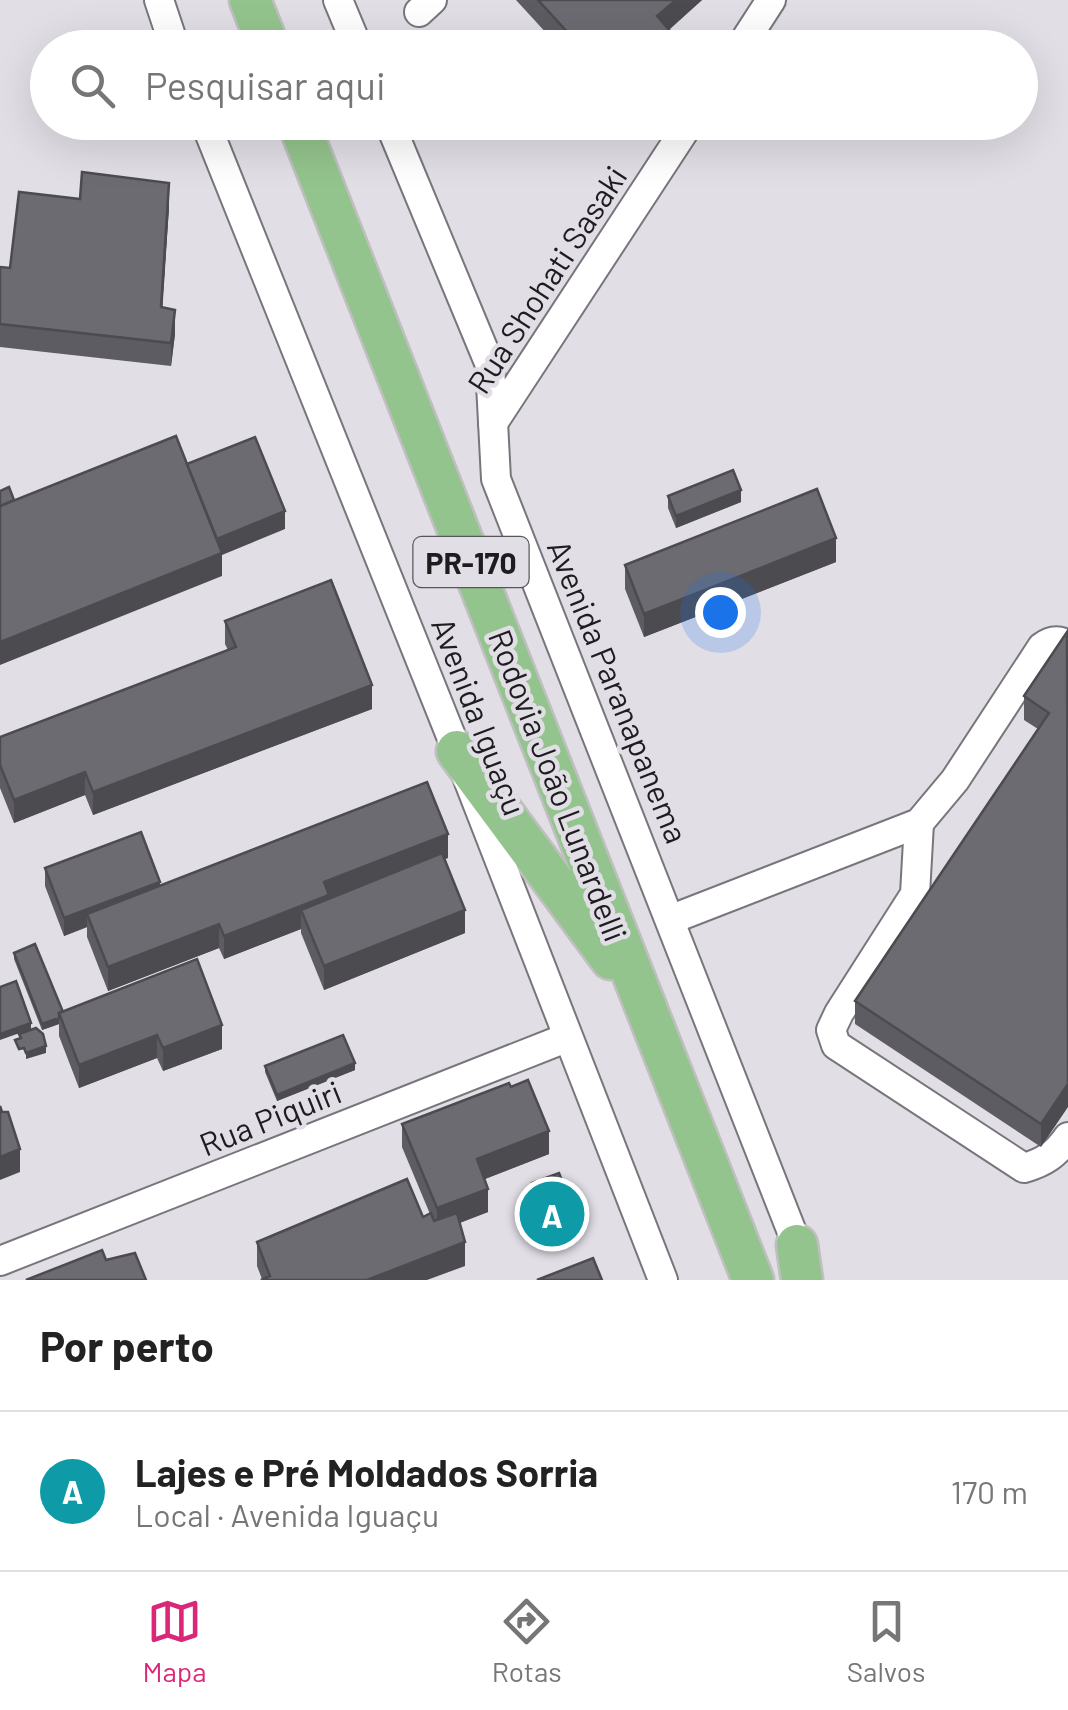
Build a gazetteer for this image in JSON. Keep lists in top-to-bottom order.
{
  "streets": {
    "highway": ["PR-170", "Rodovia João Lunardelli"],
    "street": [
      "Rua Shohati Sasaki",
      "Avenida Paranapanema",
      "Avenida Iguaçu",
      "Rua Piquiri"
    ]
  },
  "crossings": [
    ["Rua Shohati Sasaki", "Avenida Paranapanema"],
    ["Avenida Iguaçu", "Rua Piquiri"]
  ],
  "page": {
    "search": "Pesquisar aqui",
    "pins": "A",
    "heading": "Por perto",
    "list": [
      {
        "mark": "A",
        "name": "Lajes e Pré Moldados Sorria",
        "note": "Local · Avenida Iguaçu",
        "value": "170 m"
      }
    ],
    "nav": ["Mapa", "Rotas", "Salvos"]
  }
}
